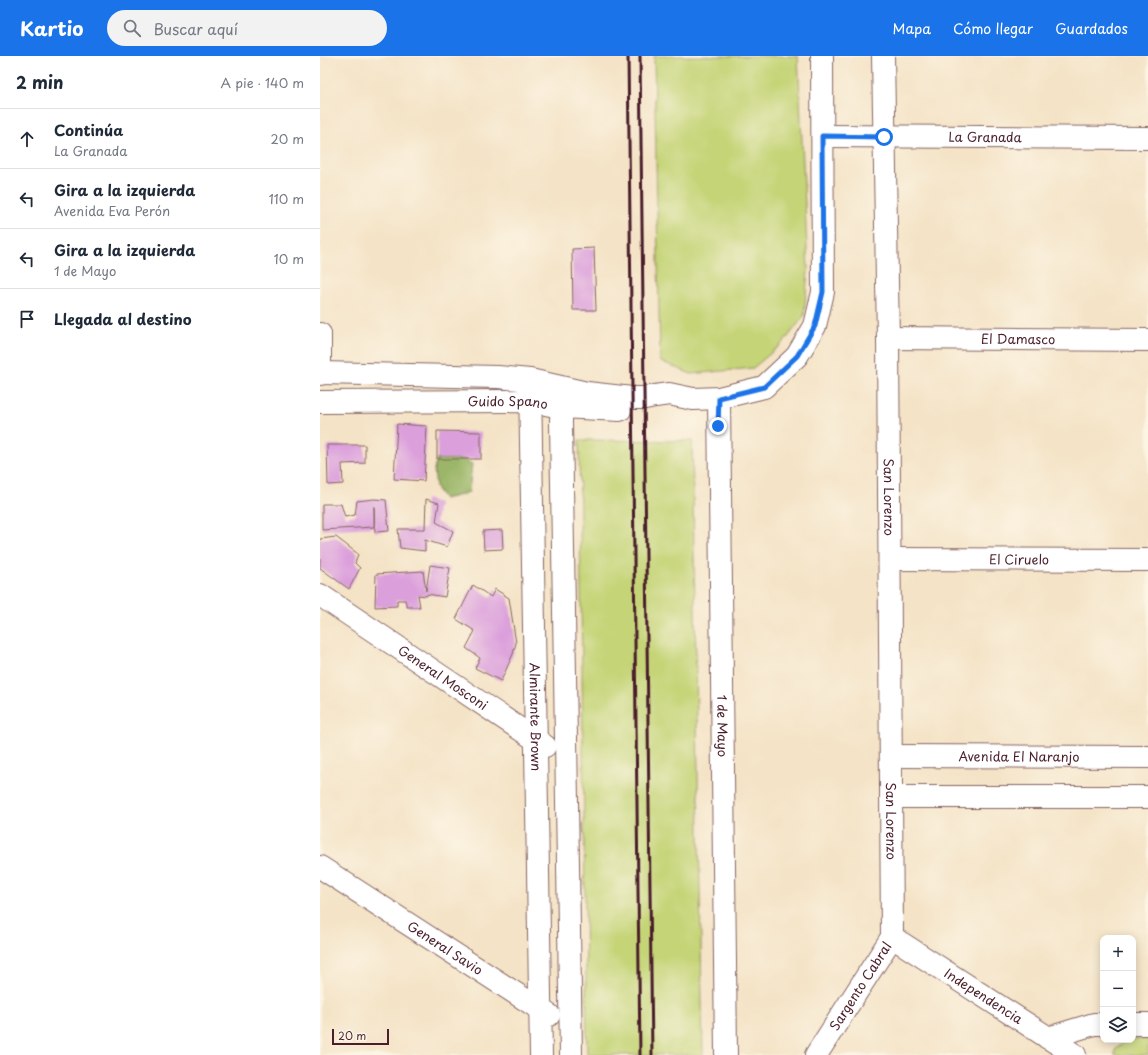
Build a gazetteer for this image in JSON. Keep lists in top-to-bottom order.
{
  "streets": {
    "street": [
      "La Granada",
      "El Damasco",
      "Guido Spano",
      "San Lorenzo",
      "El Ciruelo",
      "General Mosconi",
      "Almirante Brown",
      "1 de Mayo",
      "Avenida El Naranjo",
      "General Savio",
      "Sargento Cabral",
      "Independencia"
    ]
  },
  "crossings": [
    ["La Granada", "Guido Spano"],
    ["La Granada", "San Lorenzo"],
    ["El Damasco", "San Lorenzo"],
    ["Guido Spano", "Almirante Brown"],
    ["Guido Spano", "1 de Mayo"],
    ["San Lorenzo", "El Ciruelo"],
    ["San Lorenzo", "Avenida El Naranjo"],
    ["San Lorenzo", "Sargento Cabral"],
    ["San Lorenzo", "Independencia"],
    ["General Mosconi", "Almirante Brown"],
    ["Almirante Brown", "General Savio"],
    ["Sargento Cabral", "Independencia"]
  ],
  "scale_bar": "20 m",
  "page": {
    "header": "Kartio",
    "search": "Buscar aquí",
    "nav": ["Mapa", "Cómo llegar", "Guardados"],
    "heading": ["2 min", "A pie · 140 m"],
    "list": [
      ["Continúa", "La Granada", "20 m"],
      ["Gira a la izquierda", "Avenida Eva Perón", "110 m"],
      ["Gira a la izquierda", "1 de Mayo", "10 m"],
      "Llegada al destino"
    ],
    "map_buttons": ["+", "−"],
    "scale": "20 m"
  }
}
